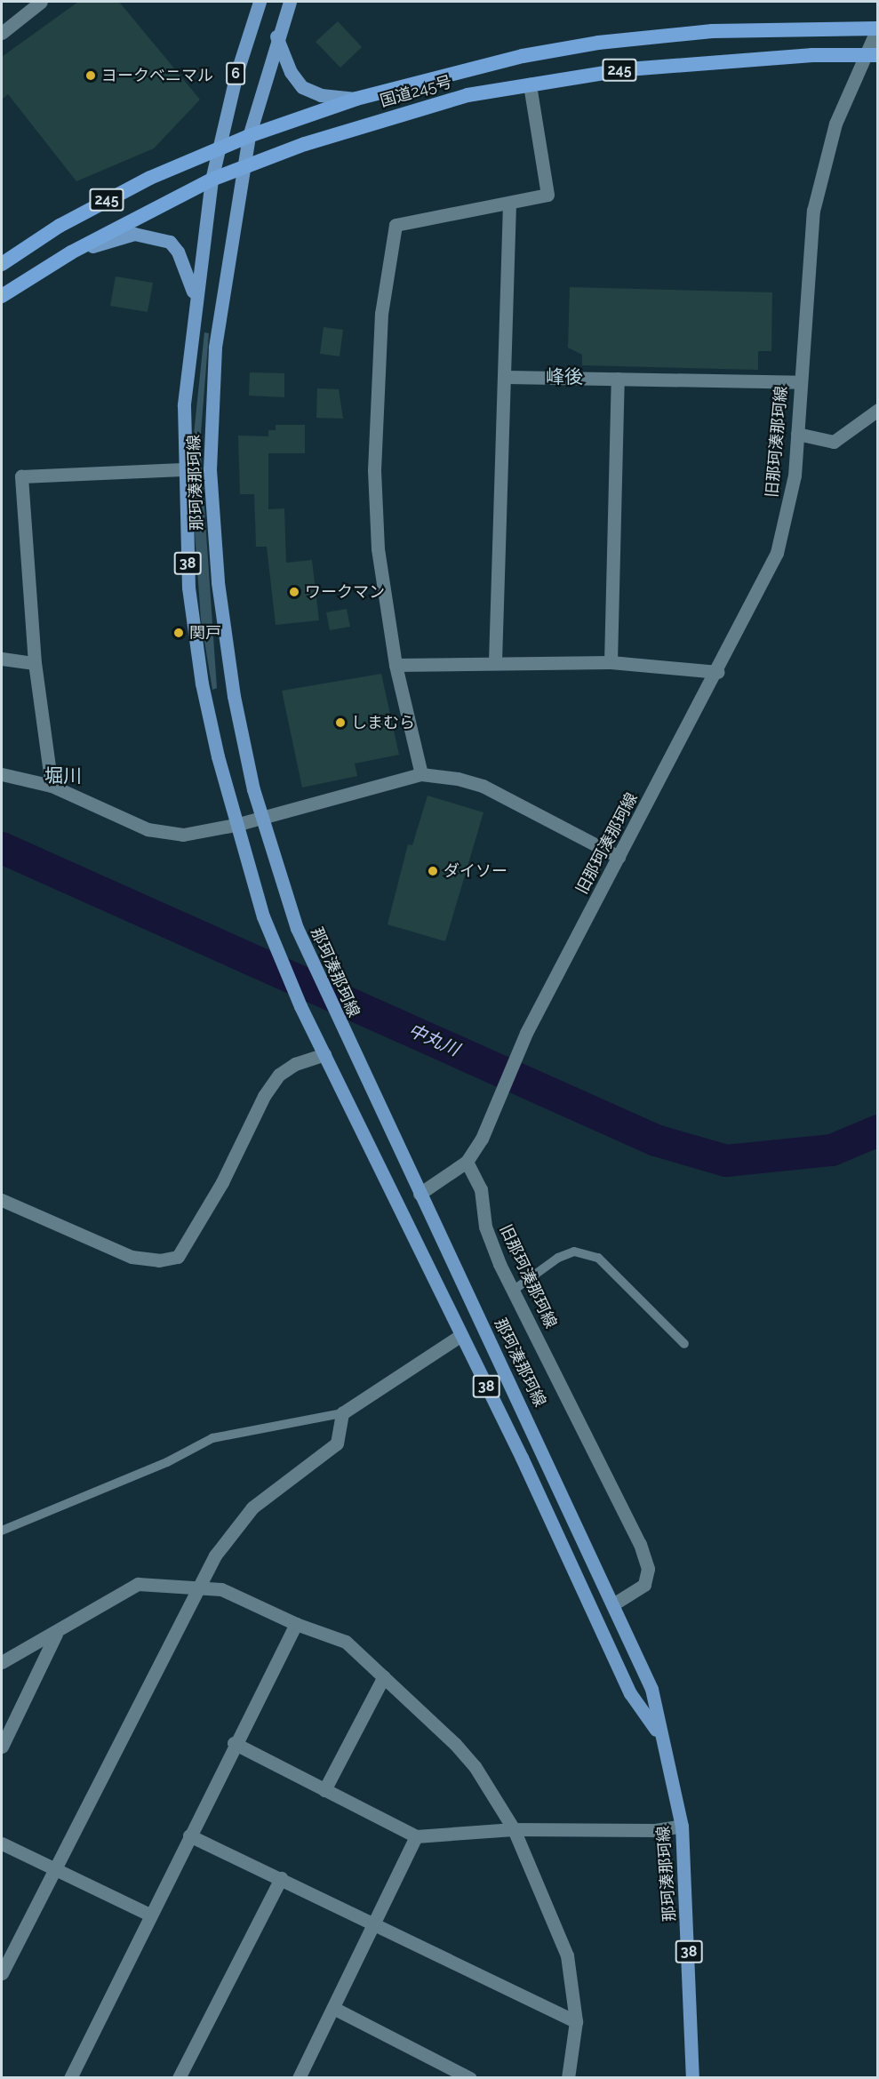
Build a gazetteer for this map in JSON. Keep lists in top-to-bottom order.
{
  "streets": {
    "highway": ["245", "国道245号"],
    "main road": ["6", "那珂湊那珂線", "38"],
    "street": ["旧那珂湊那珂線"]
  },
  "crossings": [
    ["6", "国道245号"],
    ["6", "那珂湊那珂線"],
    ["国道245号", "旧那珂湊那珂線"],
    ["国道245号", "那珂湊那珂線"],
    ["旧那珂湊那珂線", "那珂湊那珂線"]
  ],
  "districts": ["峰後", "堀川"],
  "water": ["中丸川"],
  "places": [
    "ヨークベニマル",
    "ワークマン",
    "関戸",
    "しまむら",
    "ダイソー"
  ]
}
